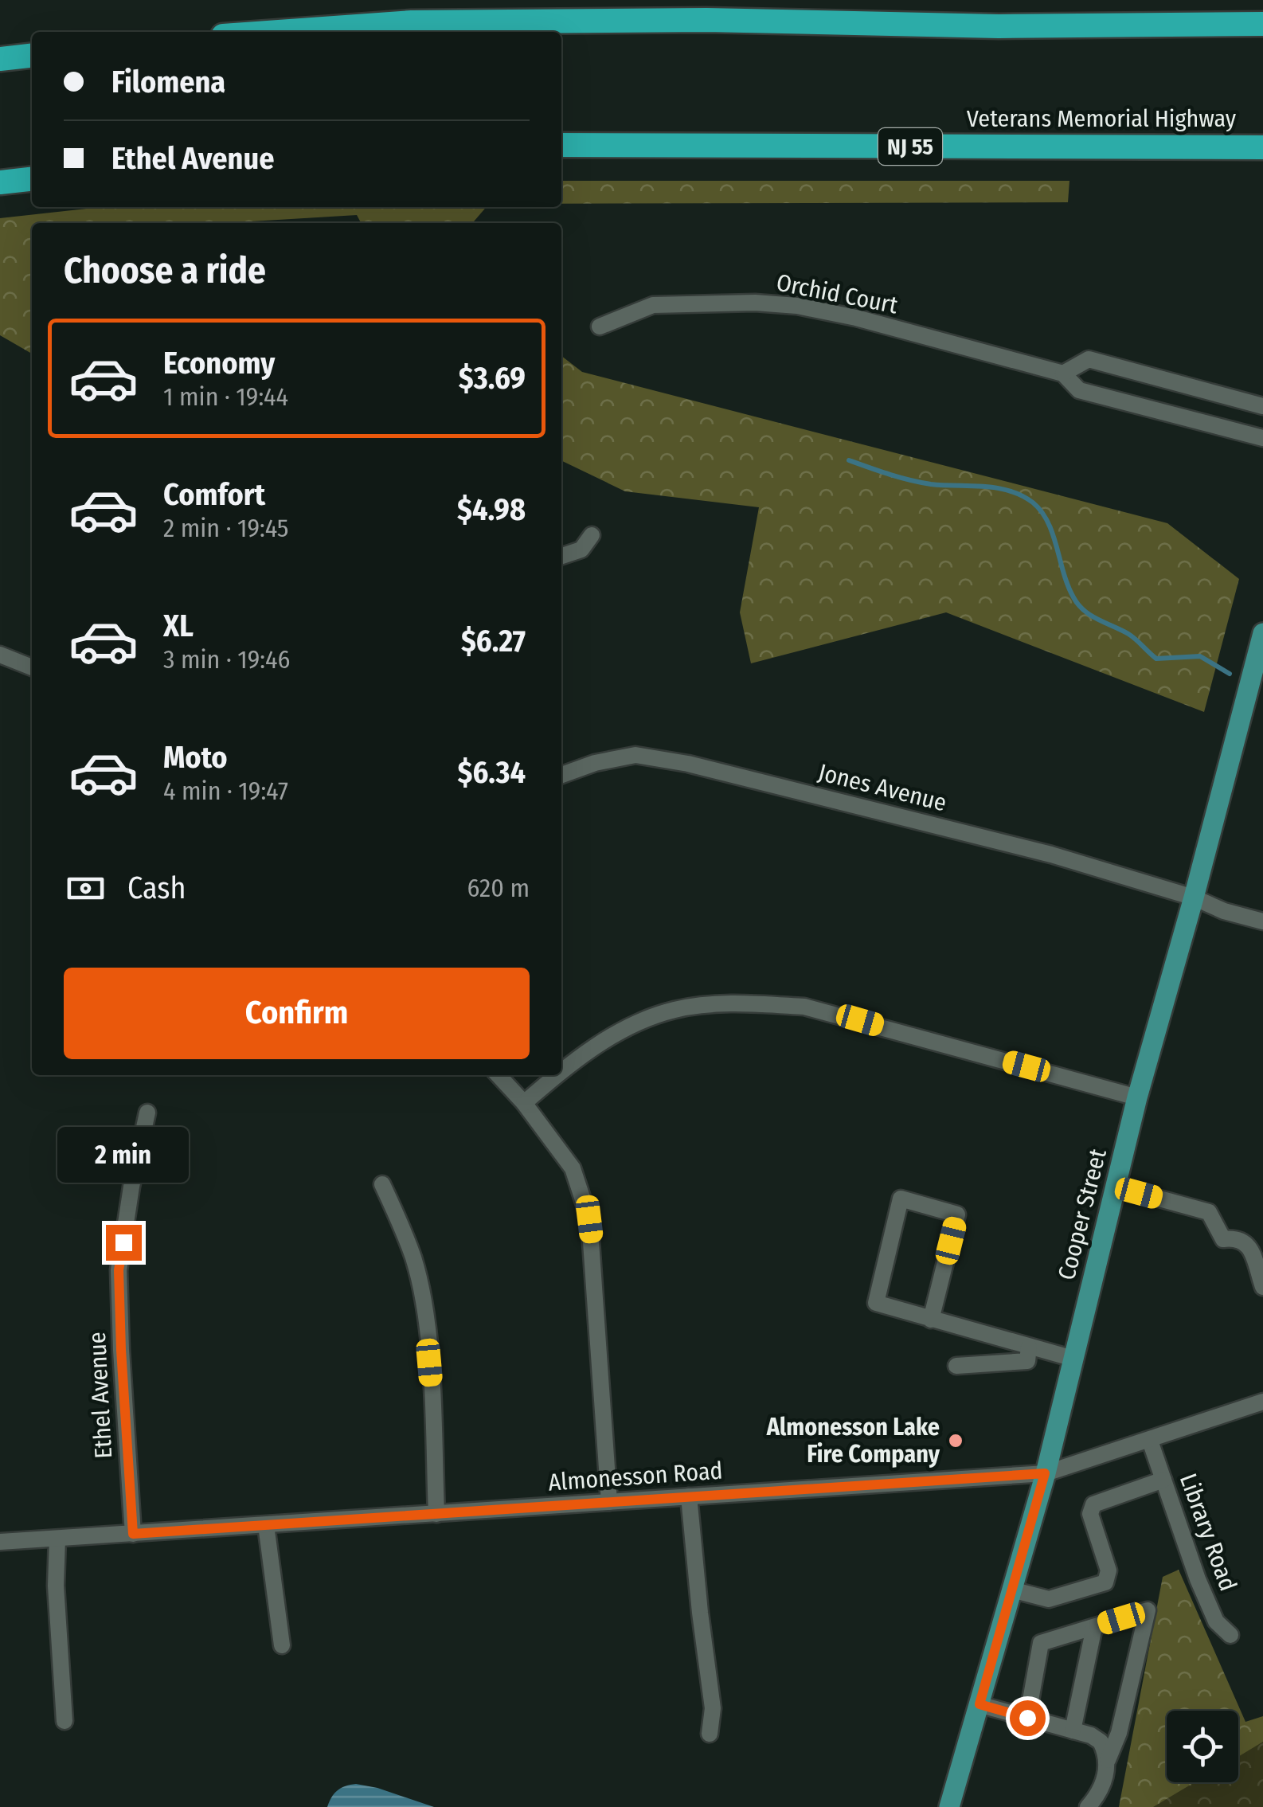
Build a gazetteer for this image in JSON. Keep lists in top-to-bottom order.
{
  "streets": {
    "highway": ["Veterans Memorial Highway", "NJ 55"],
    "main road": ["Cooper Street"],
    "street": [
      "Orchid Court",
      "Jones Avenue",
      "Ethel Avenue",
      "Almonesson Road",
      "Library Road"
    ]
  },
  "crossings": [
    ["Jones Avenue", "Cooper Street"],
    ["Cooper Street", "Almonesson Road"],
    ["Ethel Avenue", "Almonesson Road"],
    ["Almonesson Road", "Library Road"]
  ],
  "places": ["Almonesson Lake Fire Company"],
  "page": {
    "banner": ["Filomena", "Ethel Avenue"],
    "heading": "Choose a ride",
    "list": [
      {
        "name": "Economy",
        "note": "1 min · 19:44",
        "value": "$3.69"
      },
      {
        "name": "Comfort",
        "note": "2 min · 19:45",
        "value": "$4.98"
      },
      {
        "name": "XL",
        "note": "3 min · 19:46",
        "value": "$6.27"
      },
      {
        "name": "Moto",
        "note": "4 min · 19:47",
        "value": "$6.34"
      }
    ],
    "pay": ["Cash", "620 m"],
    "buttons": "Confirm",
    "bubble": "2 min"
  }
}
